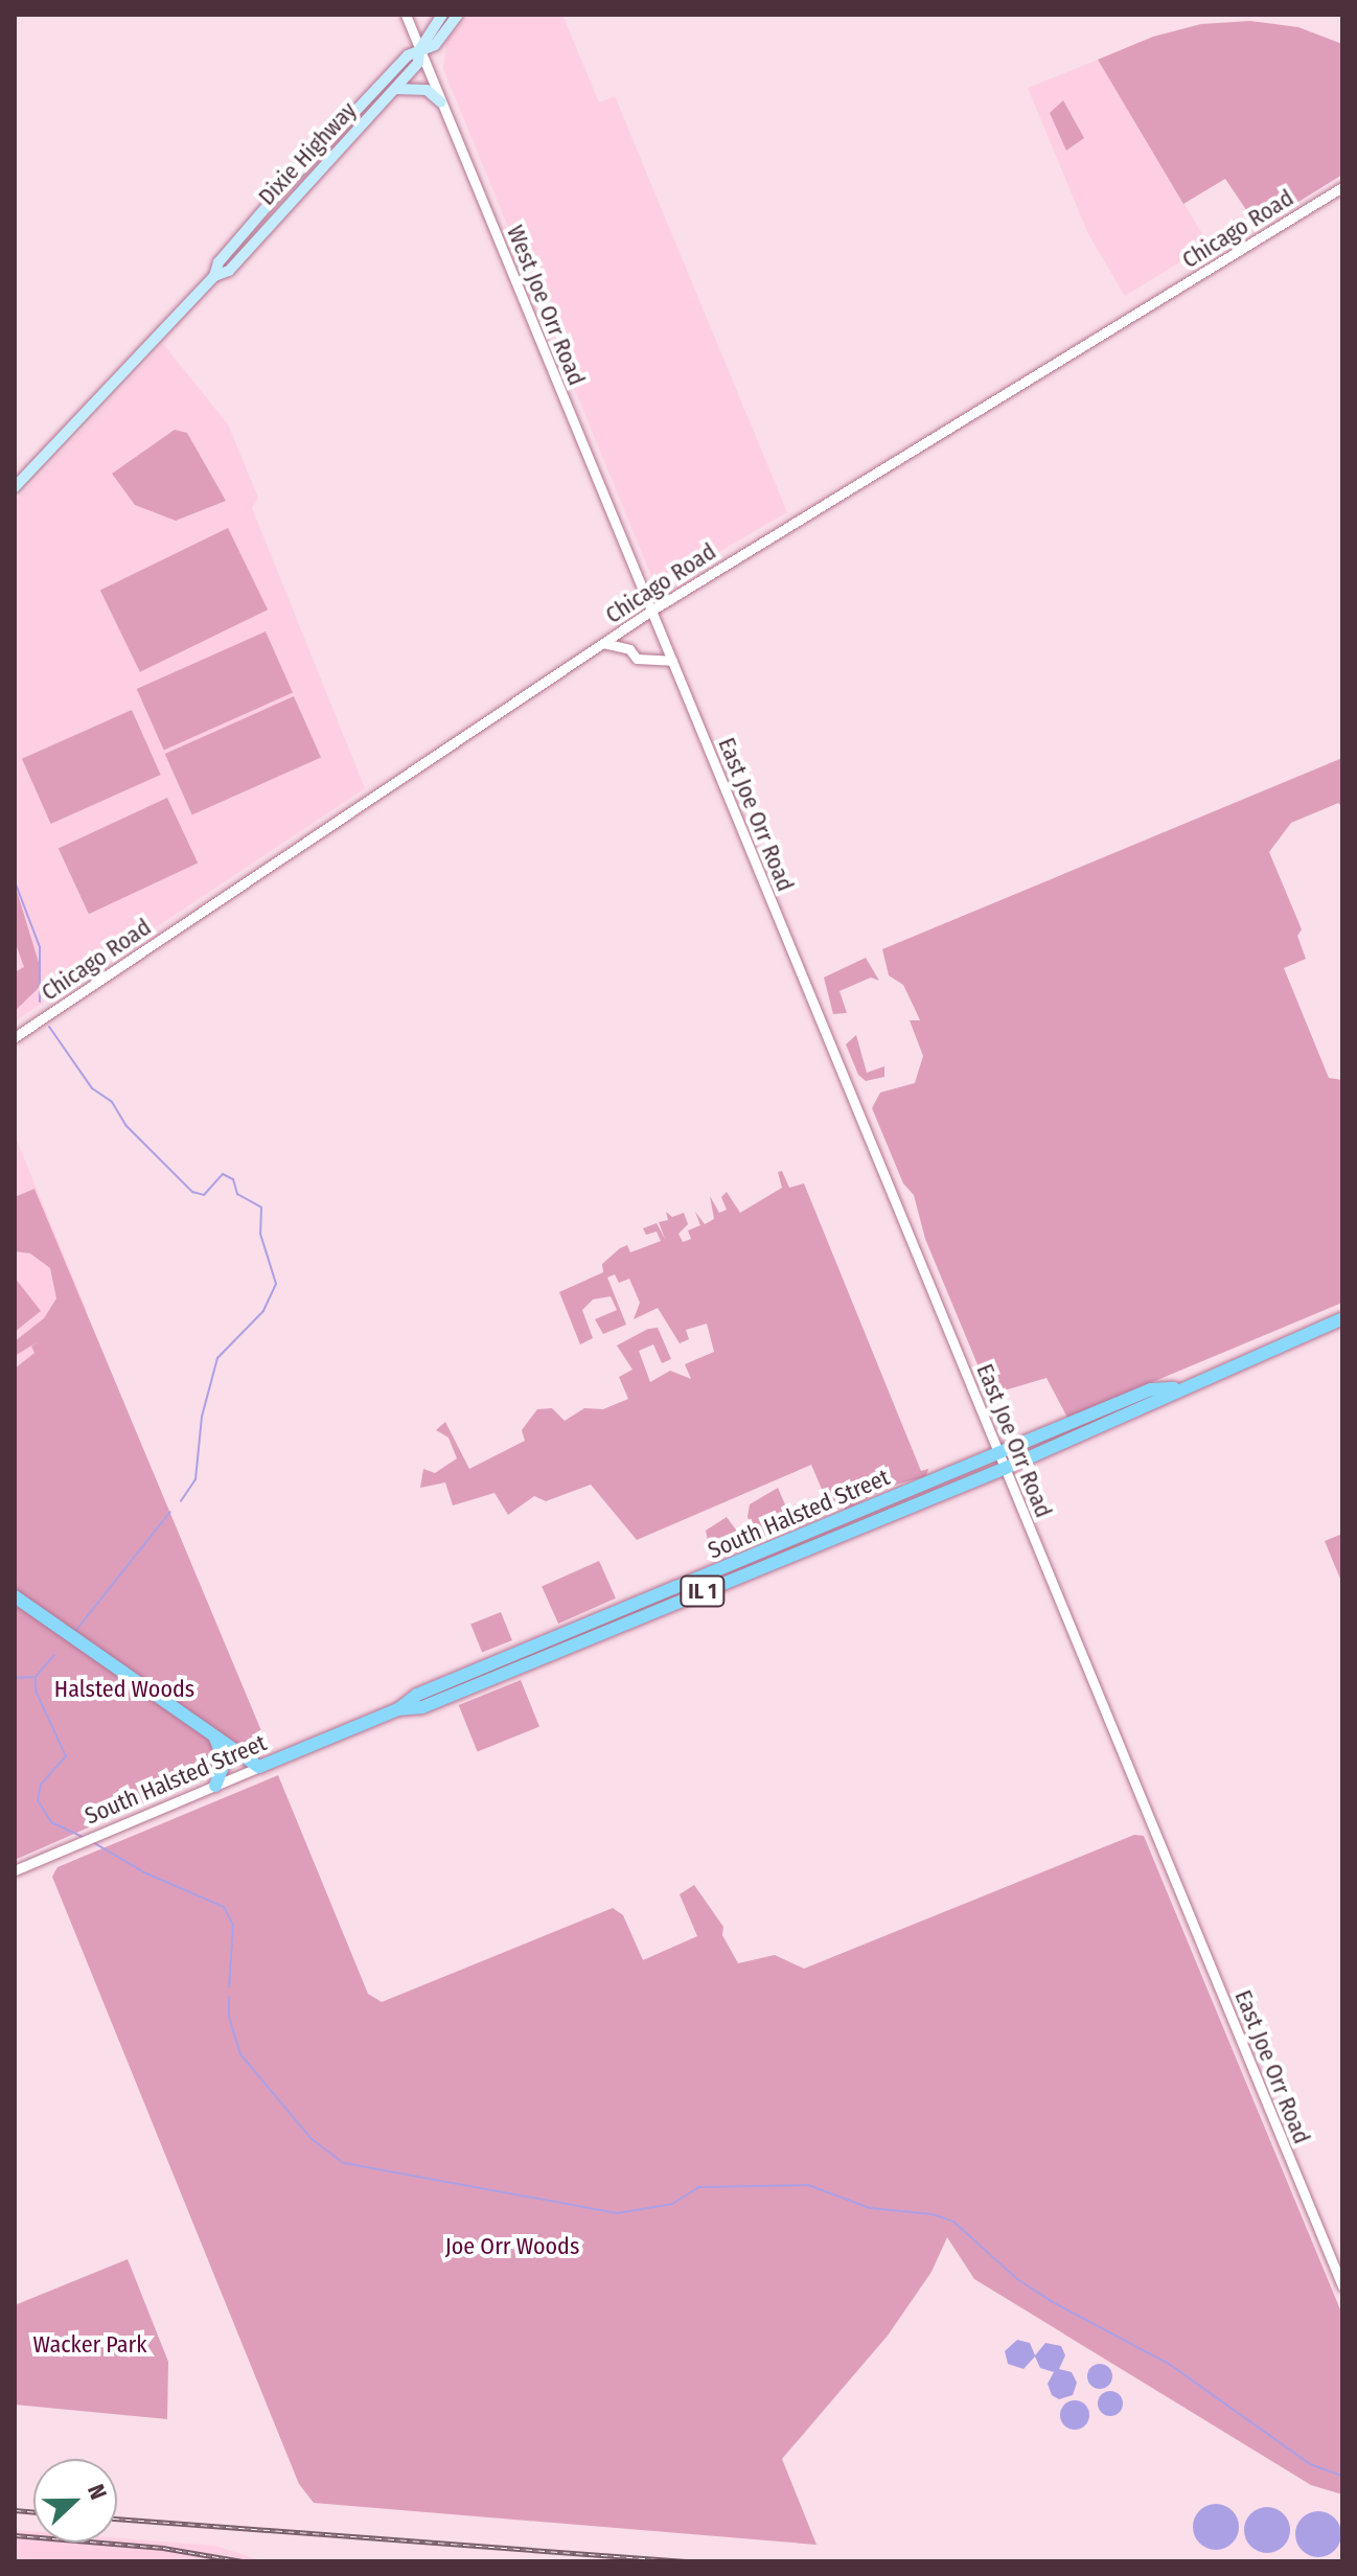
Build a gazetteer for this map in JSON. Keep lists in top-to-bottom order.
{
  "streets": {
    "main road": ["Dixie Highway", "South Halsted Street", "IL 1"],
    "street": ["Chicago Road", "West Joe Orr Road", "East Joe Orr Road"]
  },
  "crossings": [
    ["Dixie Highway", "West Joe Orr Road"],
    ["Chicago Road", "West Joe Orr Road"],
    ["Chicago Road", "East Joe Orr Road"],
    ["West Joe Orr Road", "East Joe Orr Road"],
    ["East Joe Orr Road", "South Halsted Street"]
  ],
  "parks": ["Halsted Woods", "Joe Orr Woods", "Wacker Park"],
  "north": "right"
}
